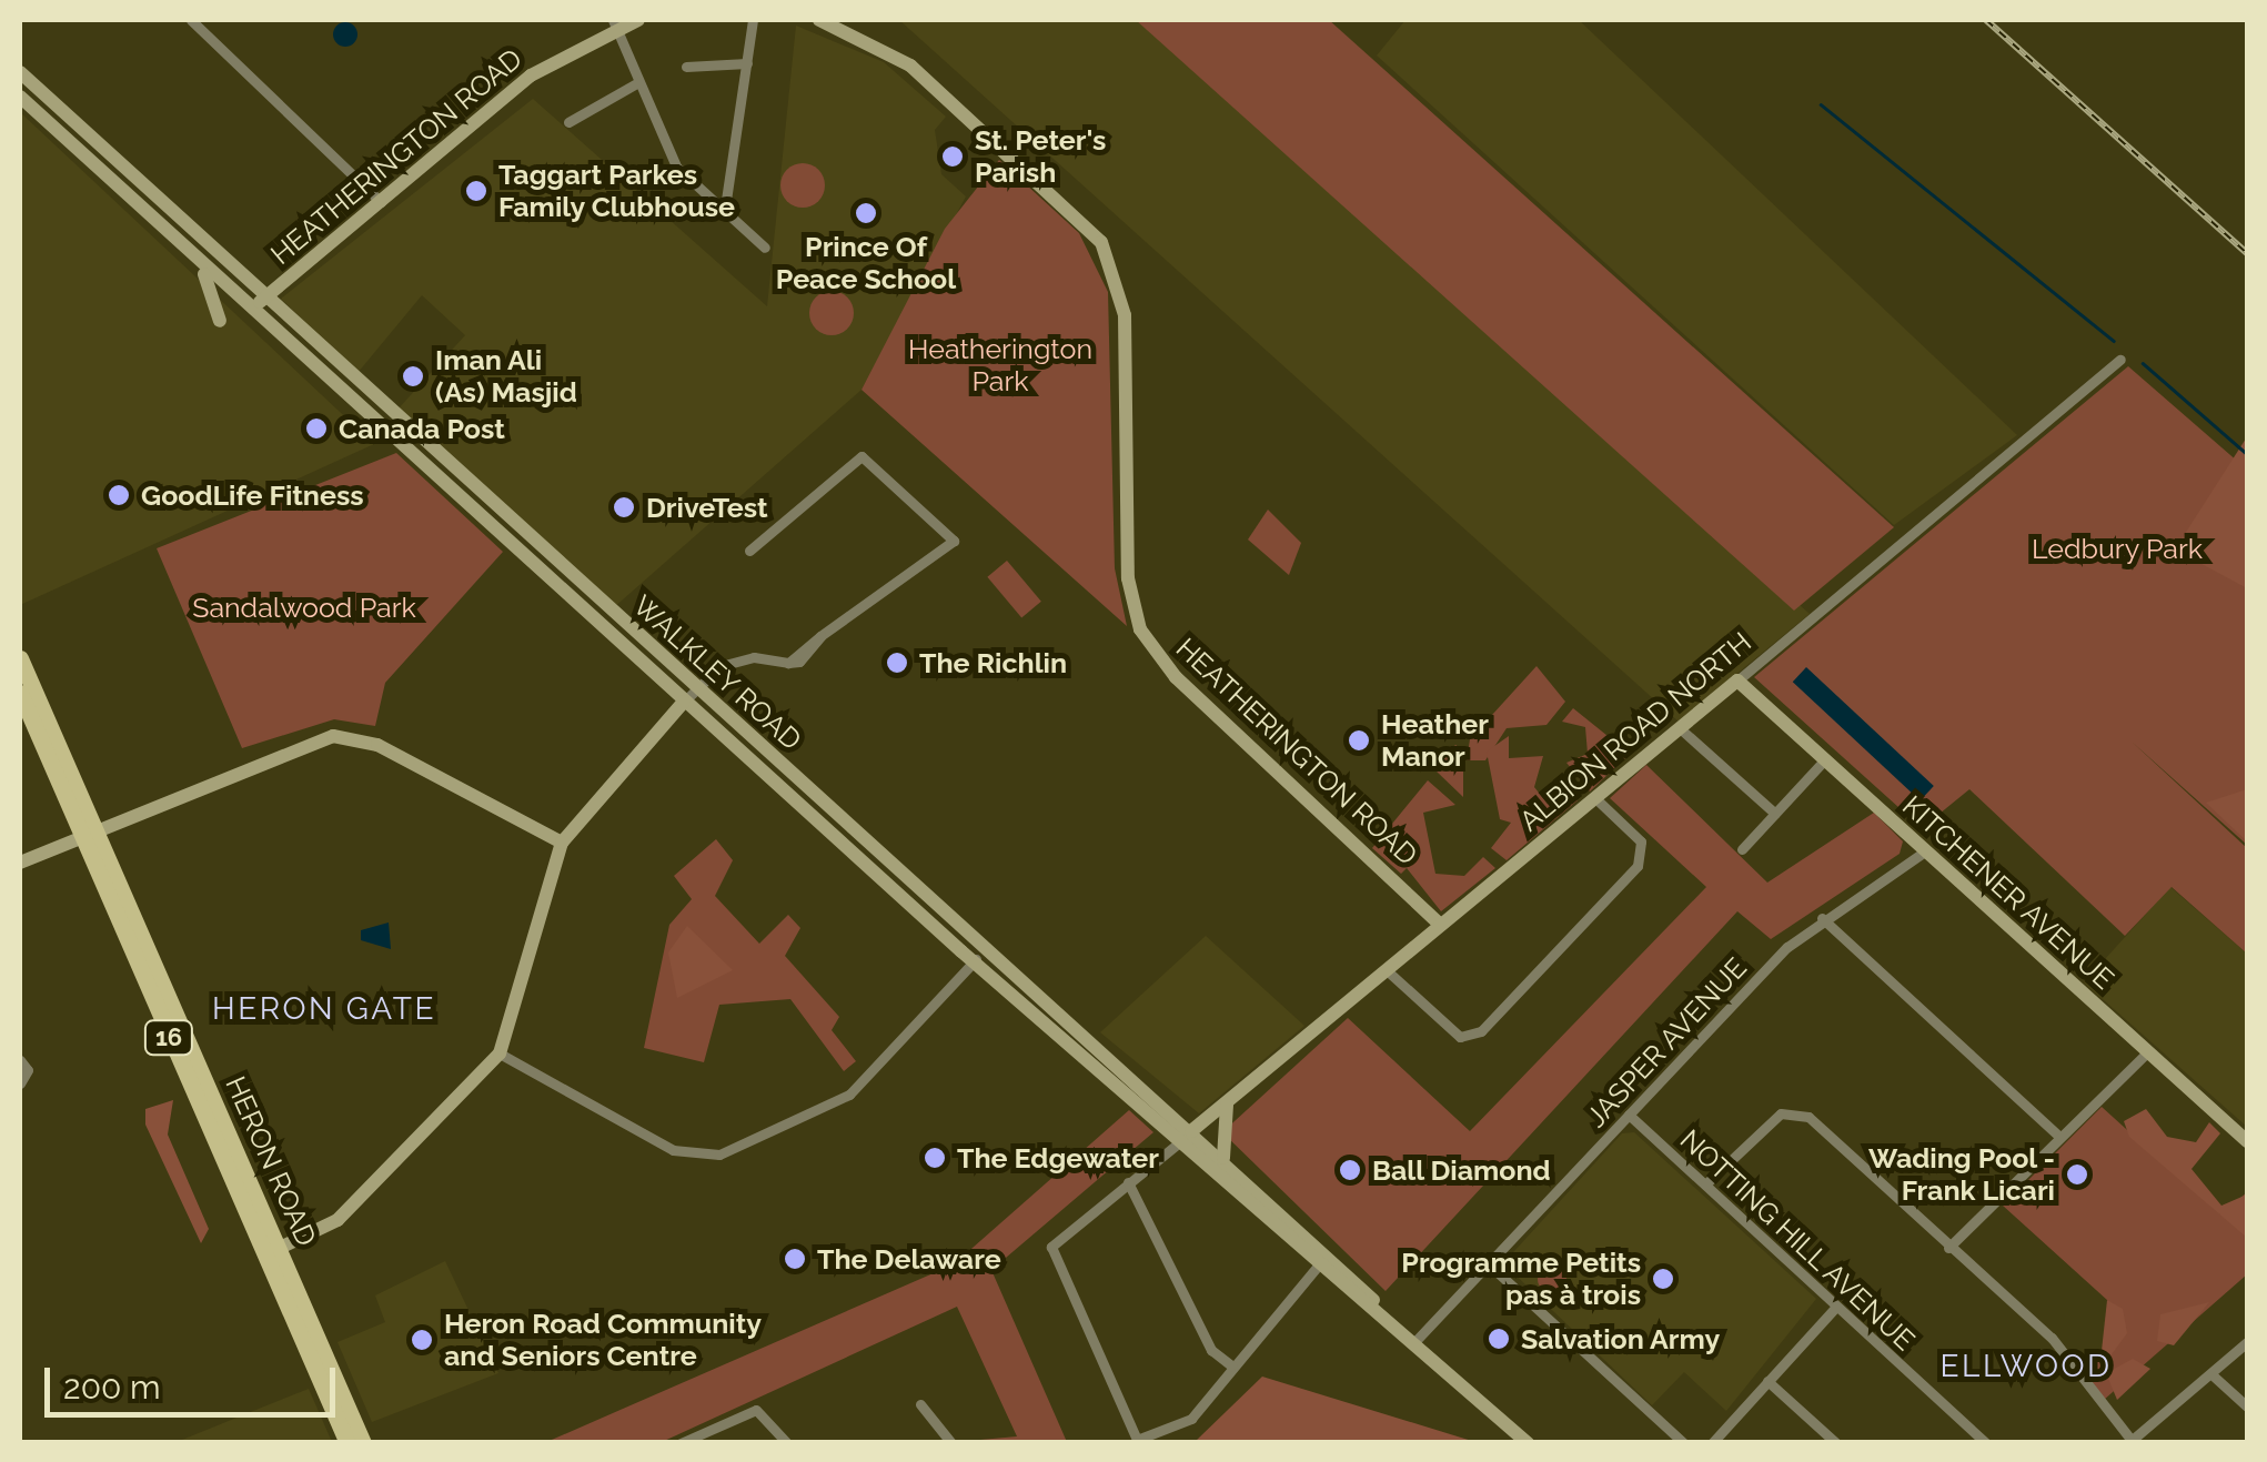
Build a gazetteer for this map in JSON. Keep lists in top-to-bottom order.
{
  "streets": {
    "main road": ["16", "HERON ROAD"],
    "street": [
      "HEATHERINGTON ROAD",
      "WALKLEY ROAD",
      "ALBION ROAD NORTH",
      "KITCHENER AVENUE",
      "JASPER AVENUE",
      "NOTTING HILL AVENUE"
    ]
  },
  "crossings": [
    ["HEATHERINGTON ROAD", "WALKLEY ROAD"],
    ["HEATHERINGTON ROAD", "ALBION ROAD NORTH"],
    ["WALKLEY ROAD", "ALBION ROAD NORTH"],
    ["WALKLEY ROAD", "JASPER AVENUE"],
    ["ALBION ROAD NORTH", "KITCHENER AVENUE"],
    ["KITCHENER AVENUE", "JASPER AVENUE"],
    ["JASPER AVENUE", "NOTTING HILL AVENUE"]
  ],
  "districts": ["HERON GATE", "ELLWOOD"],
  "parks": ["Heatherington Park", "Ledbury Park", "Sandalwood Park"],
  "places": [
    "St. Peter's Parish",
    "Taggart Parkes Family Clubhouse",
    "Prince Of Peace School",
    "Iman Ali (As) Masjid",
    "Canada Post",
    "GoodLife Fitness",
    "DriveTest",
    "The Richlin",
    "Heather Manor",
    "The Edgewater",
    "Ball Diamond",
    "Wading Pool - Frank Licari",
    "The Delaware",
    "Programme Petits pas à trois",
    "Salvation Army",
    "Heron Road Community and Seniors Centre"
  ],
  "scale_bar": "200 m"
}
